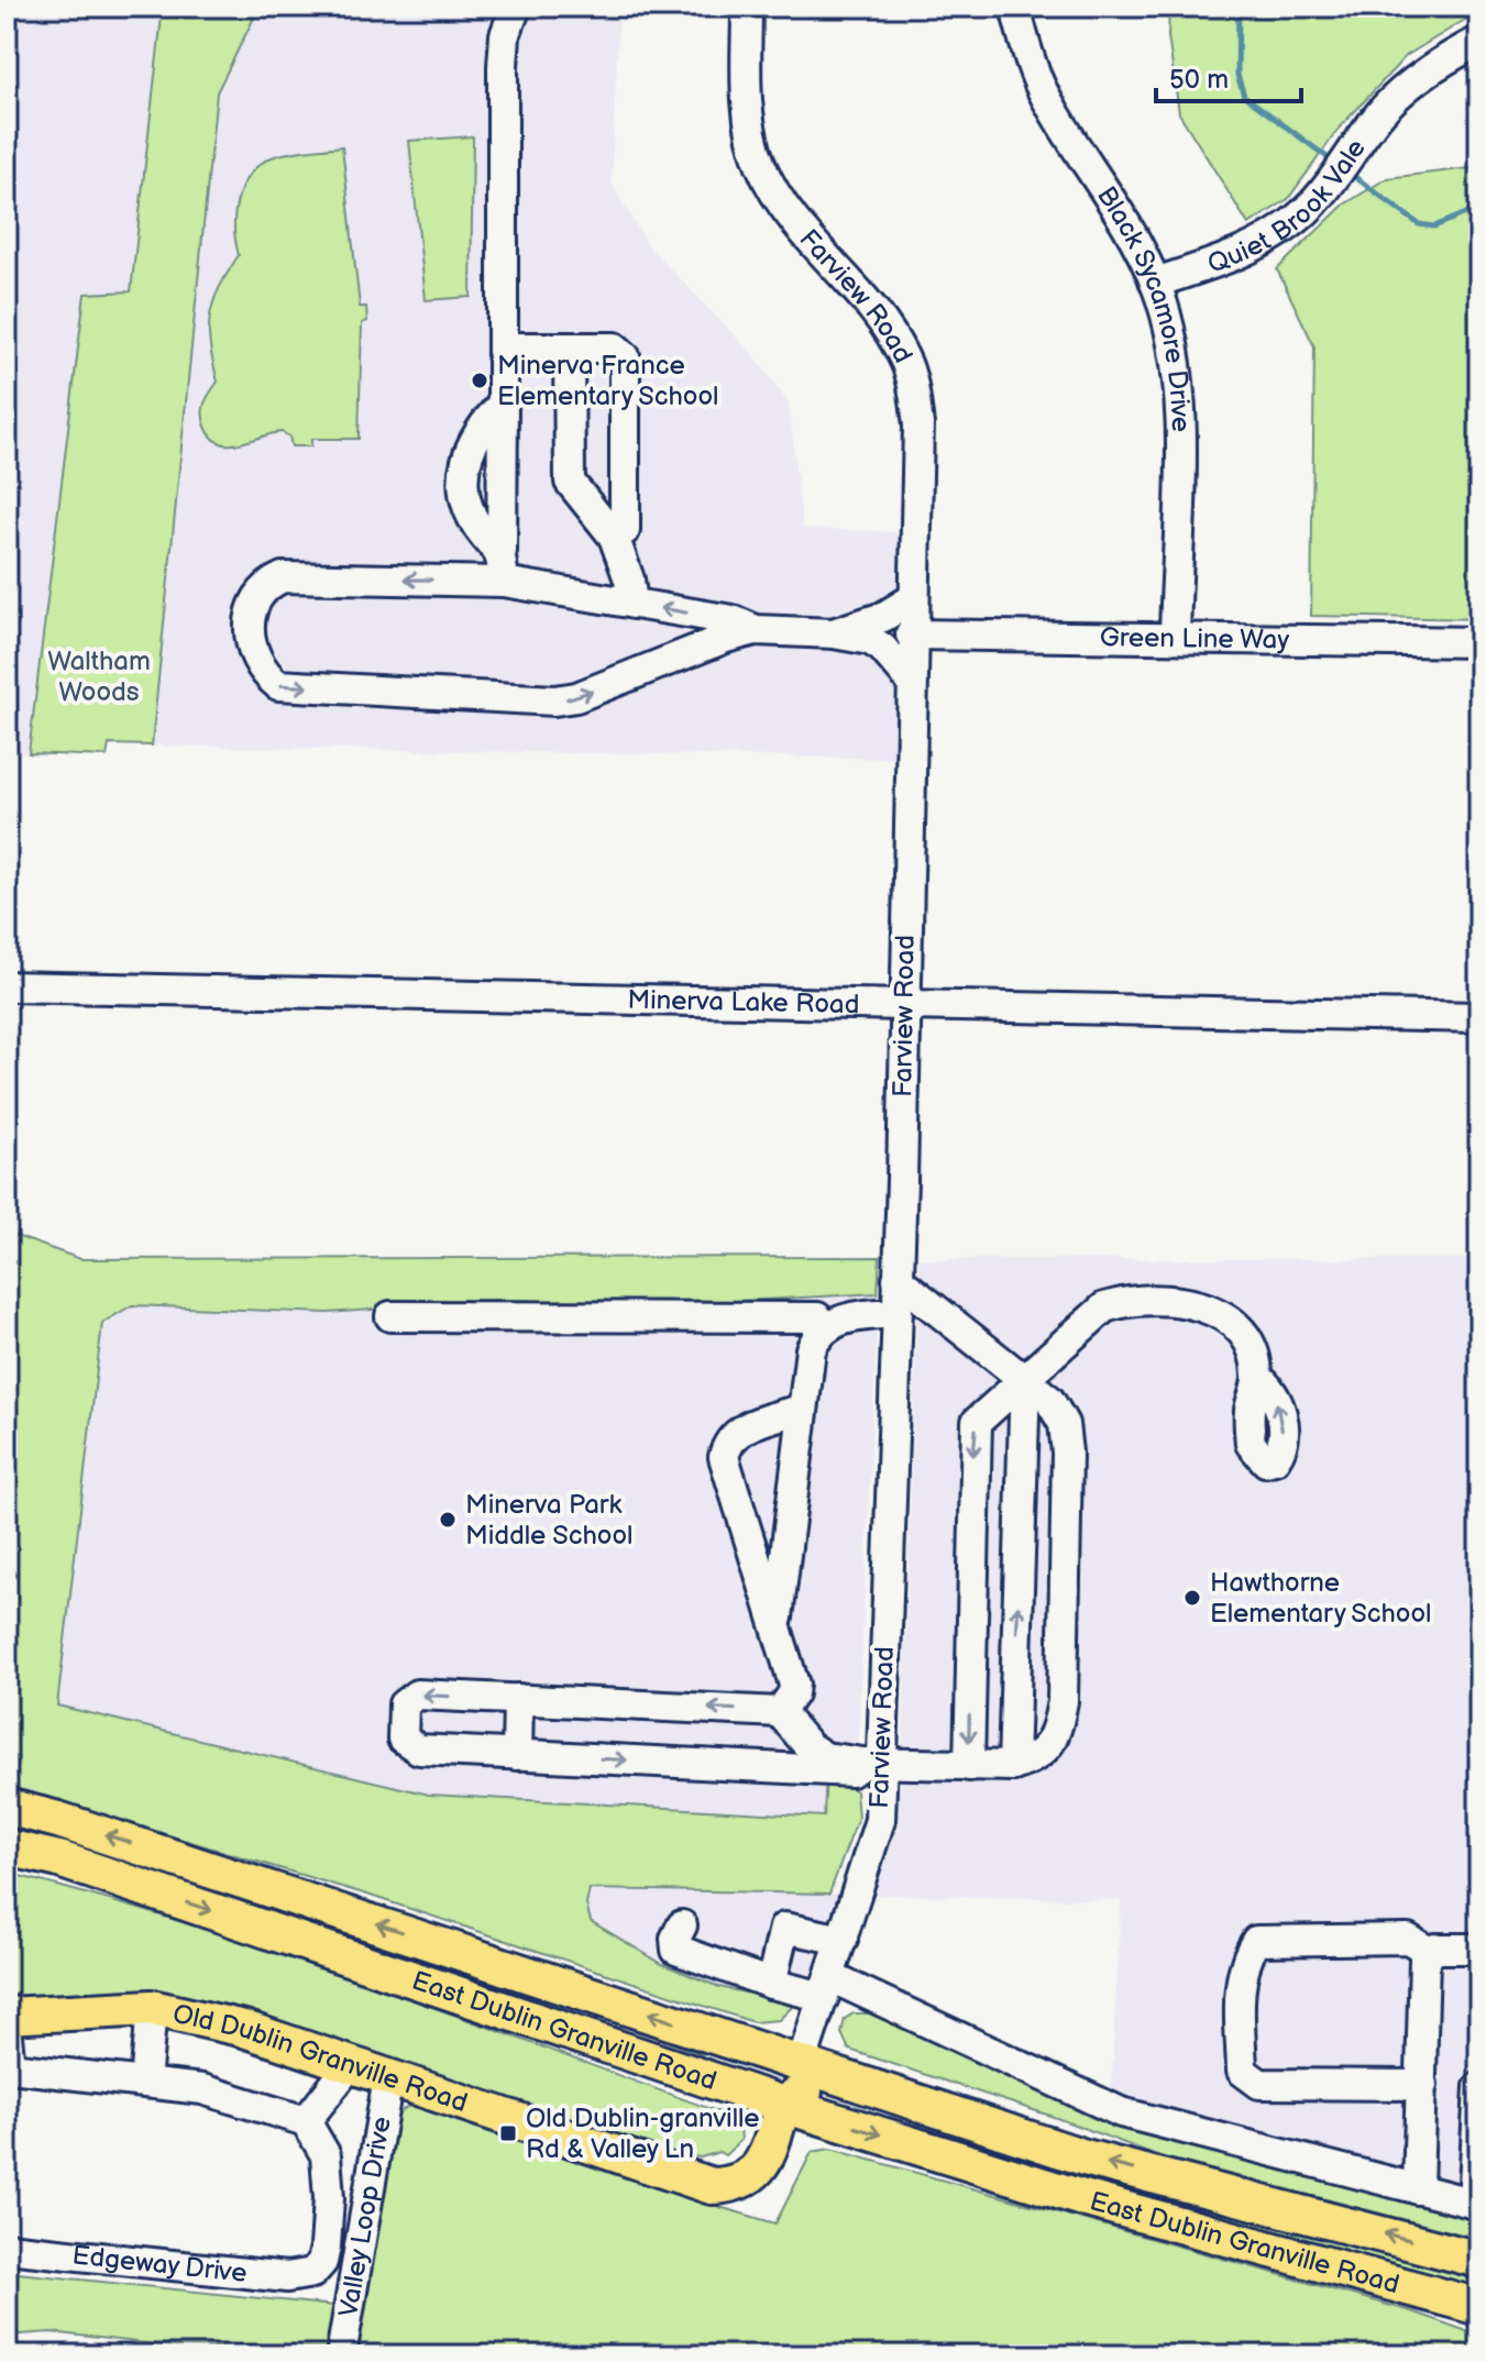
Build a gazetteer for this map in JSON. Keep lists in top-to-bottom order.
{
  "streets": {
    "main road": ["East Dublin Granville Road", "Old Dublin Granville Road"],
    "street": [
      "Quiet Brook Vale",
      "Farview Road",
      "Black Sycamore Drive",
      "Green Line Way",
      "Minerva Lake Road",
      "Valley Loop Drive",
      "Edgeway Drive"
    ]
  },
  "crossings": [
    ["Quiet Brook Vale", "Black Sycamore Drive"],
    ["Farview Road", "Green Line Way"],
    ["Farview Road", "Minerva Lake Road"],
    ["Farview Road", "East Dublin Granville Road"],
    ["Black Sycamore Drive", "Green Line Way"],
    ["East Dublin Granville Road", "Old Dublin Granville Road"],
    ["Old Dublin Granville Road", "Valley Loop Drive"]
  ],
  "parks": ["Waltham Woods"],
  "places": {
    "other": ["Minerva France Elementary School", "Minerva Park Middle School", "Hawthorne Elementary School"],
    "transit": ["Old Dublin-granville Rd & Valley Ln"]
  },
  "scale_bar": "50 m"
}
